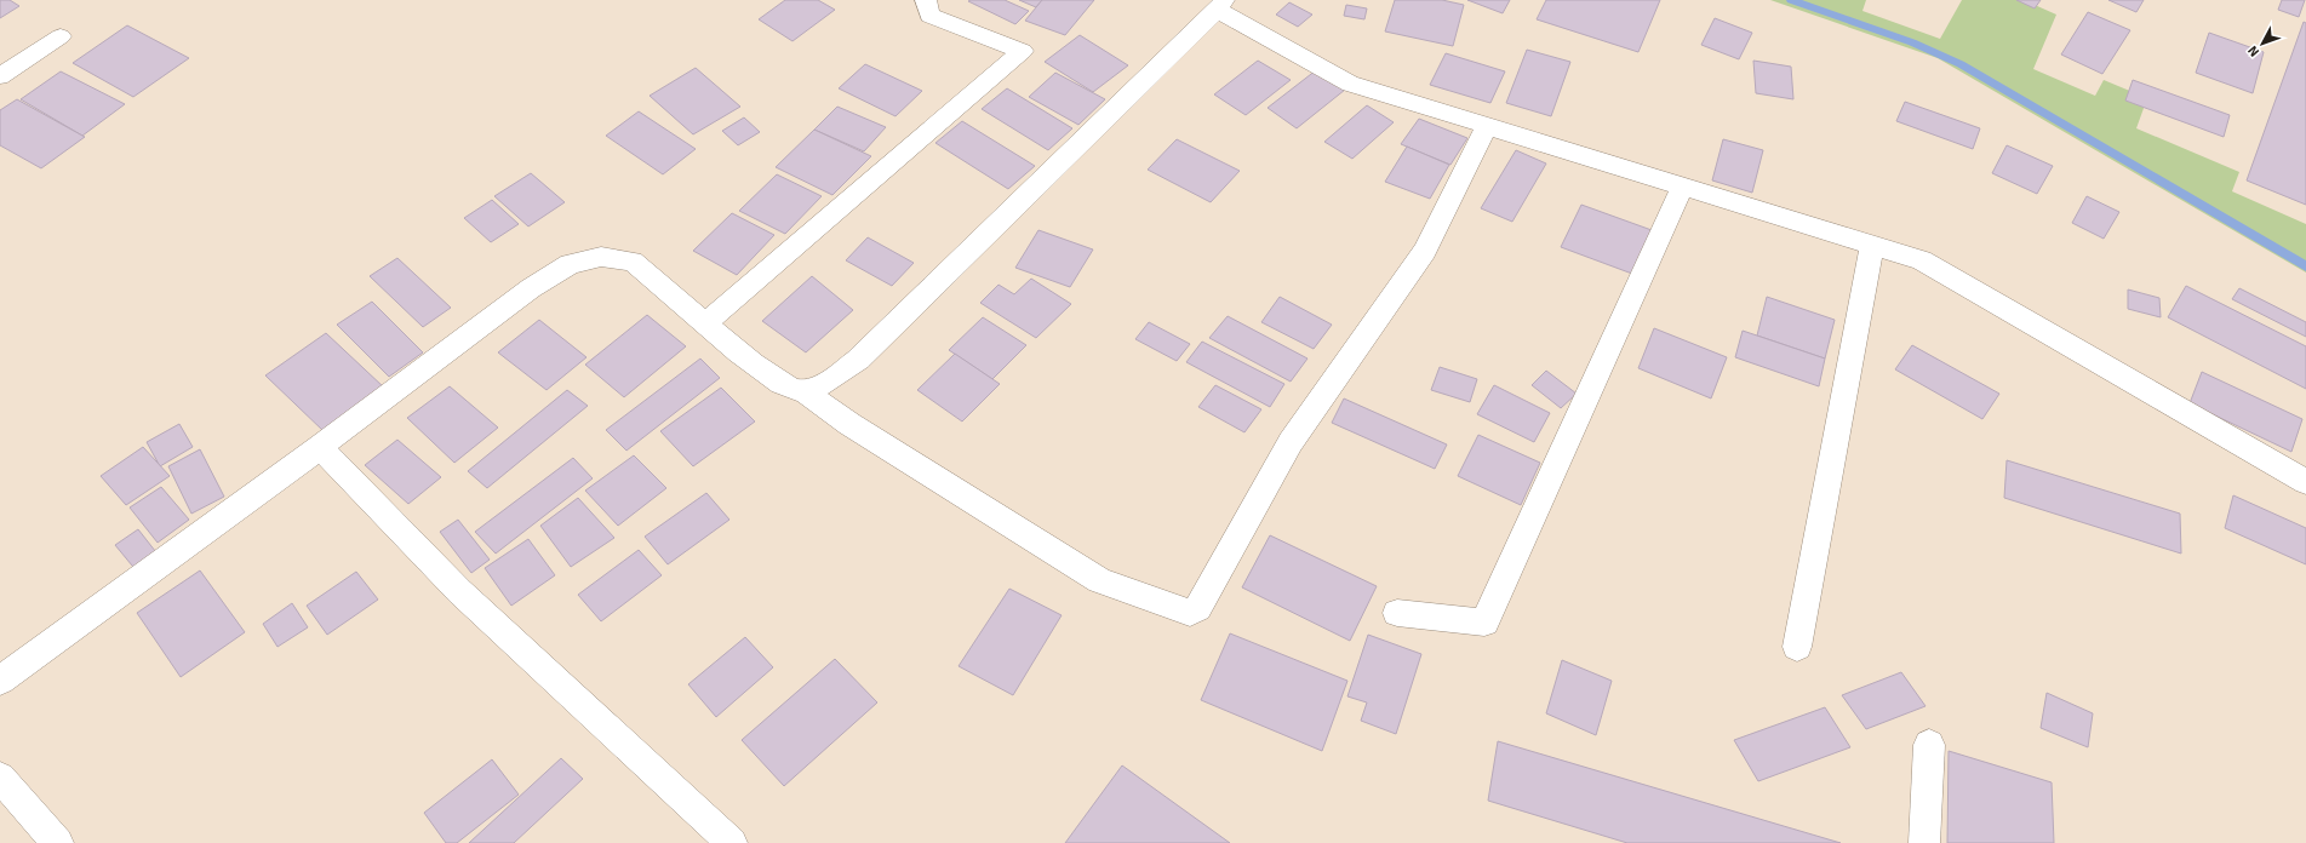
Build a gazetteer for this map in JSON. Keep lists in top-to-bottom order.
{
  "north": "bottom left"
}
